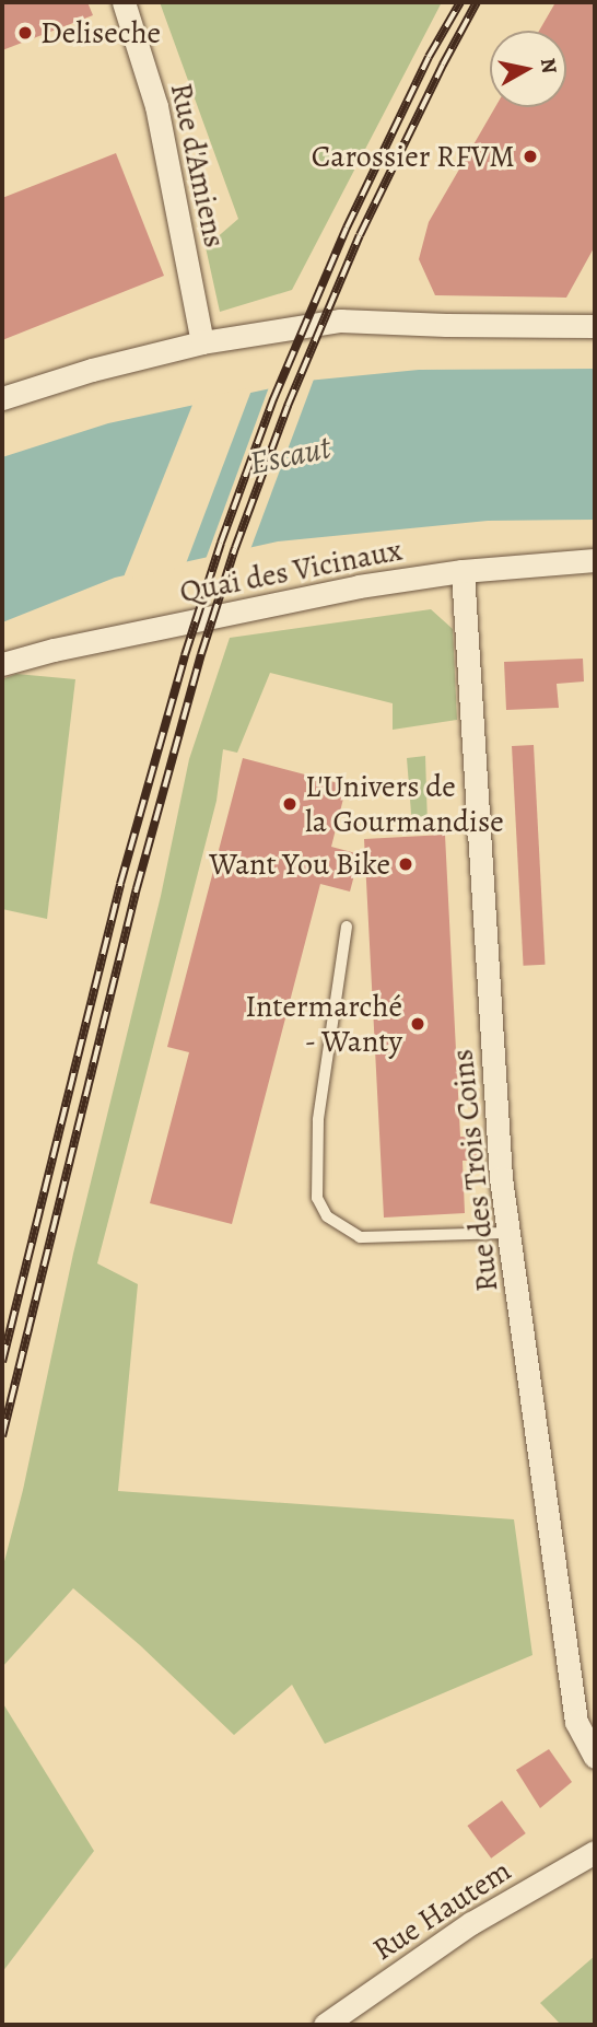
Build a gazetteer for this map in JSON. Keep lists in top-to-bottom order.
{
  "streets": {
    "street": [
      "Rue d'Amiens",
      "Quai des Vicinaux",
      "Rue des Trois Coins",
      "Rue Hautem"
    ]
  },
  "crossings": [
    ["Quai des Vicinaux", "Rue des Trois Coins"]
  ],
  "water": ["Escaut"],
  "places": [
    "Deliseche",
    "Carossier RFVM",
    "L'Univers de la Gourmandise",
    "Want You Bike",
    "Intermarché - Wanty"
  ],
  "north": "right"
}
